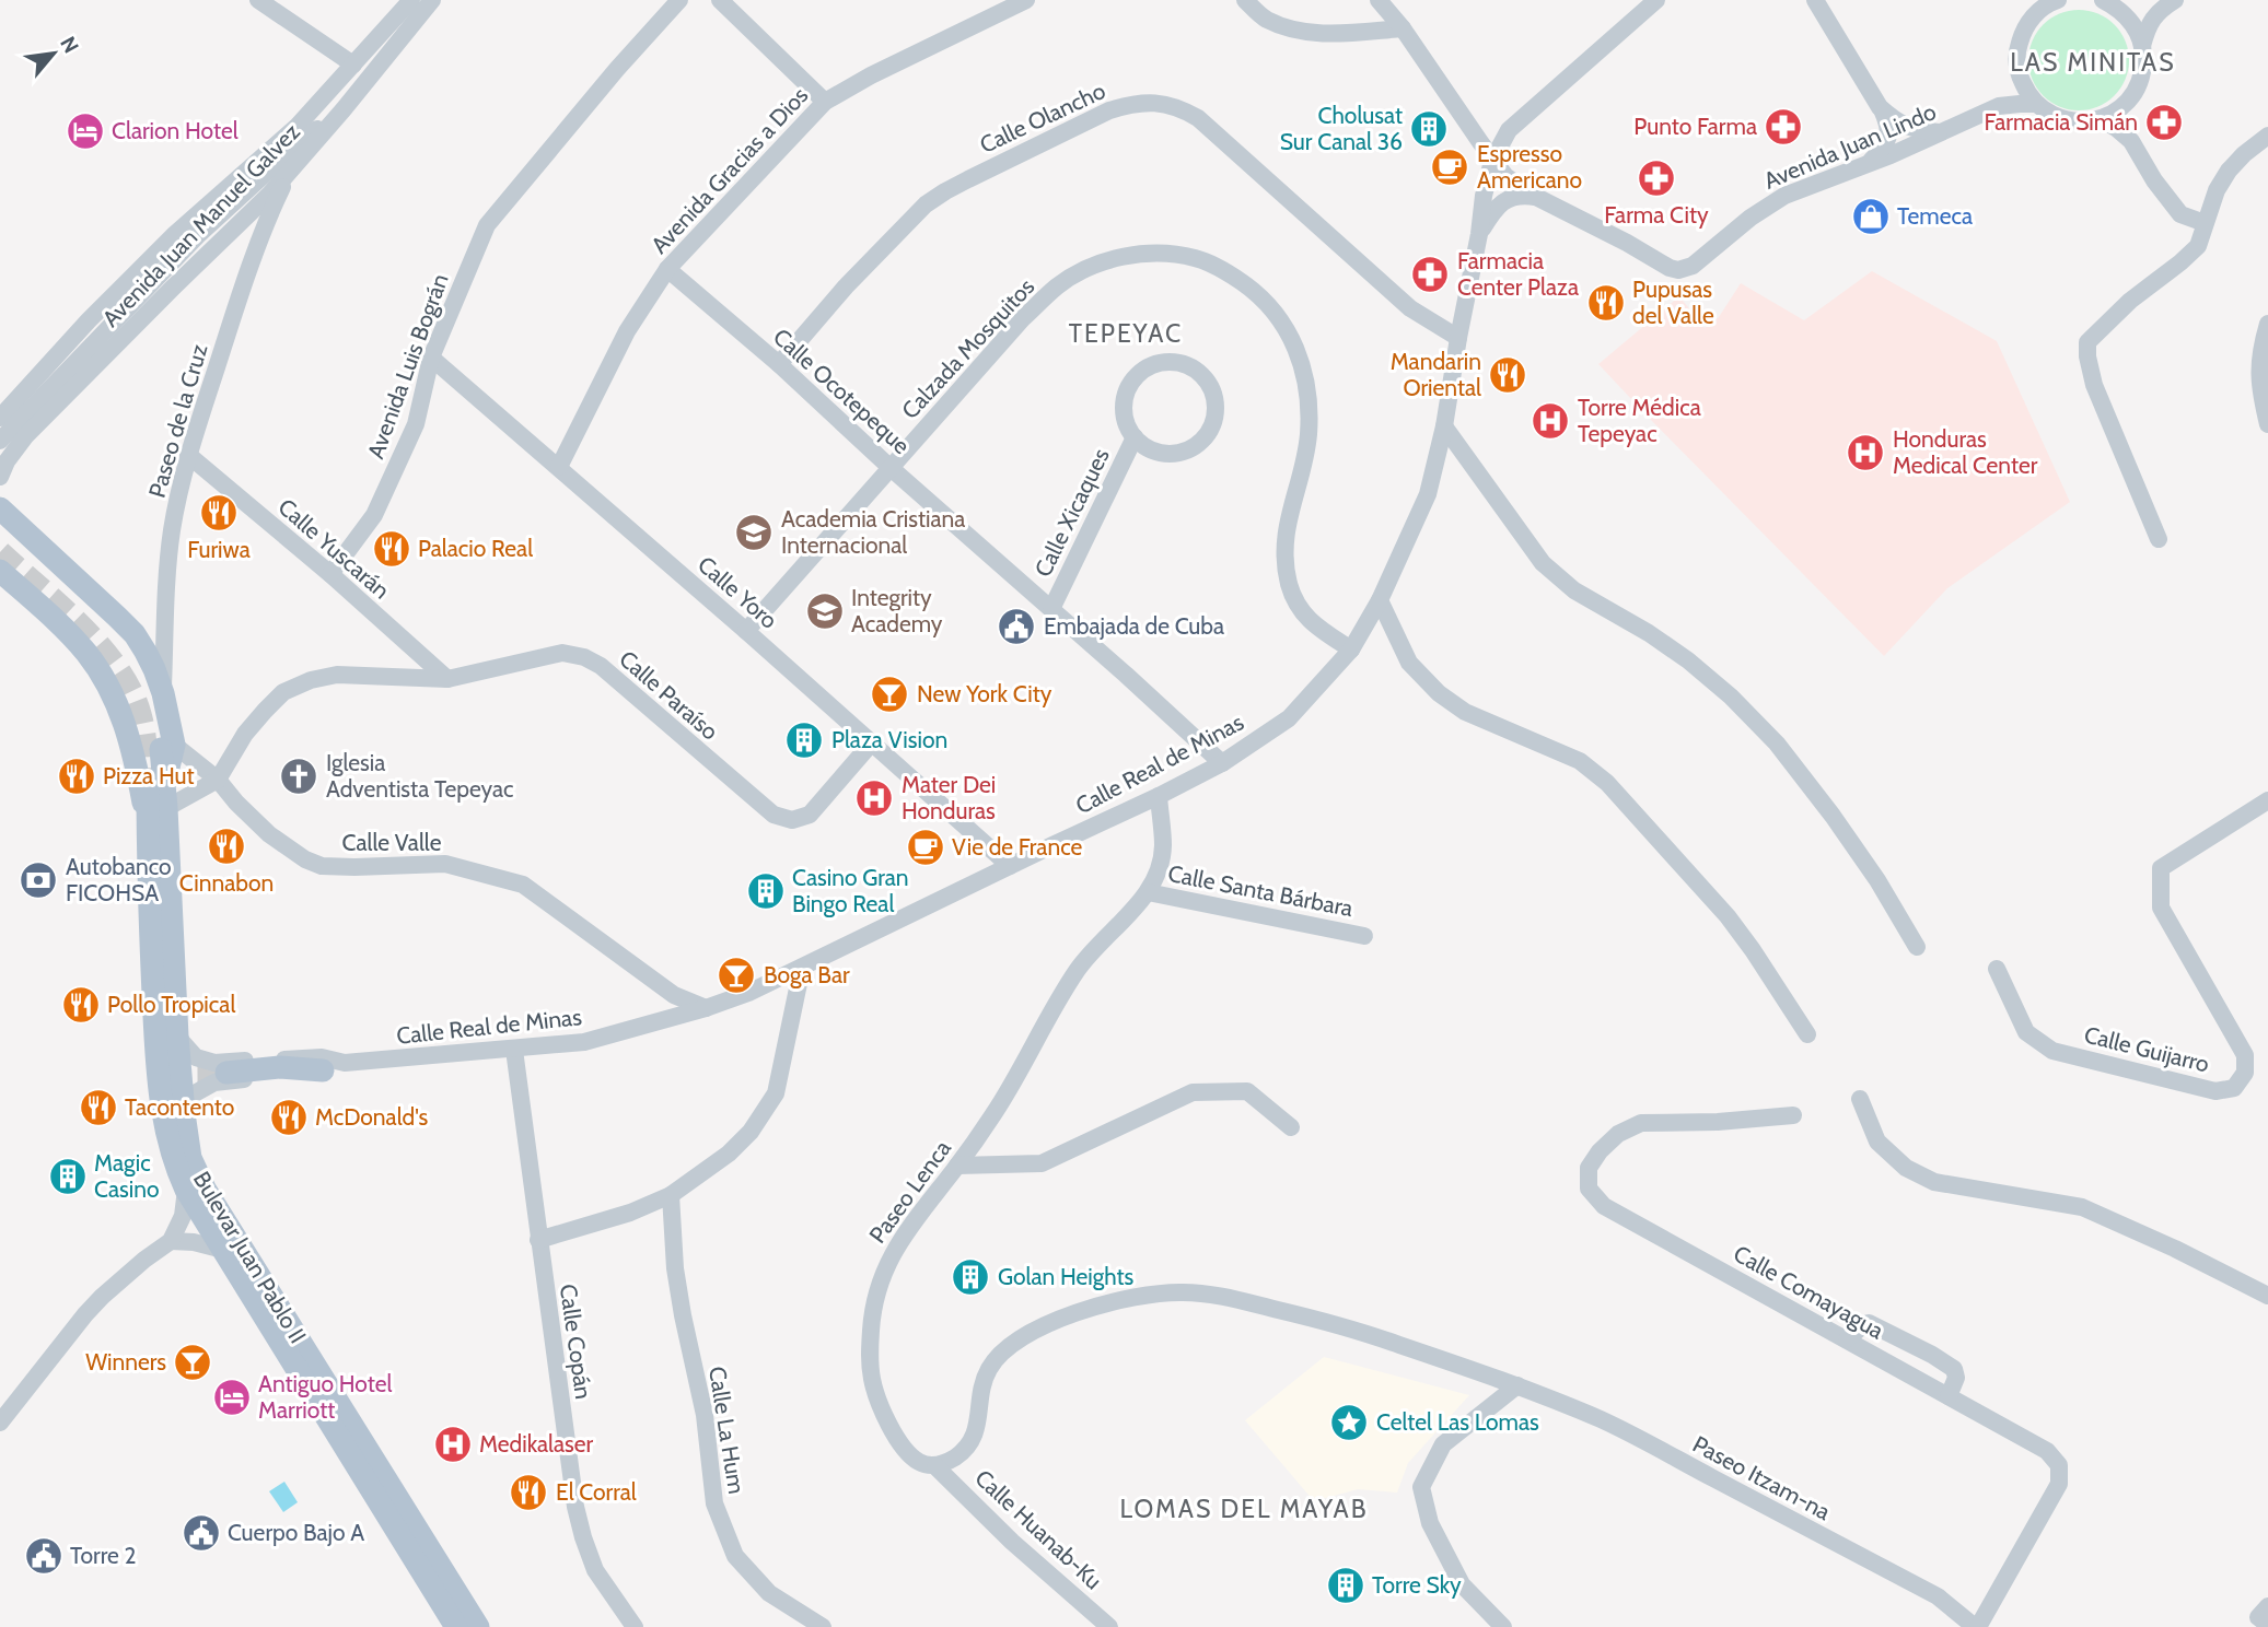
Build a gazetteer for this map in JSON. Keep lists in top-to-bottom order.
{
  "streets": {
    "main road": ["Bulevar Juan Pablo II"],
    "street": [
      "Calle Olancho",
      "Avenida Juan Lindo",
      "Avenida Gracias a Dios",
      "Avenida Juan Manuel Galvez",
      "Calzada Mosquitos",
      "Avenida Luis Bográn",
      "Calle Ocotepeque",
      "Paseo de la Cruz",
      "Calle Xicaques",
      "Calle Yuscarán",
      "Calle Yoro",
      "Calle Paraíso",
      "Calle Real de Minas",
      "Calle Valle",
      "Calle Santa Bárbara",
      "Calle Guijarro",
      "Paseo Lenca",
      "Calle Comayagua",
      "Calle Copán",
      "Calle La Hum",
      "Paseo Itzam-na",
      "Calle Huanab-Ku"
    ]
  },
  "crossings": [
    ["Calle Olancho", "Calle Ocotepeque"],
    ["Calle Olancho", "Calle Real de Minas"],
    ["Avenida Juan Lindo", "Calle Real de Minas"],
    ["Avenida Gracias a Dios", "Calle Ocotepeque"],
    ["Avenida Gracias a Dios", "Calle Yoro"],
    ["Avenida Juan Manuel Galvez", "Paseo de la Cruz"],
    ["Calzada Mosquitos", "Calle Ocotepeque"],
    ["Calzada Mosquitos", "Calle Yoro"],
    ["Calzada Mosquitos", "Calle Real de Minas"],
    ["Avenida Luis Bográn", "Calle Yuscarán"],
    ["Avenida Luis Bográn", "Calle Yoro"],
    ["Calle Ocotepeque", "Calle Xicaques"],
    ["Calle Ocotepeque", "Calle Real de Minas"],
    ["Paseo de la Cruz", "Calle Yuscarán"],
    ["Calle Yuscarán", "Calle Paraíso"],
    ["Calle Yoro", "Calle Paraíso"],
    ["Calle Yoro", "Calle Real de Minas"],
    ["Calle Paraíso", "Calle Valle"],
    ["Calle Real de Minas", "Calle Valle"],
    ["Calle Real de Minas", "Paseo Lenca"],
    ["Calle Real de Minas", "Bulevar Juan Pablo II"],
    ["Calle Real de Minas", "Calle Copán"],
    ["Calle Santa Bárbara", "Paseo Lenca"],
    ["Paseo Lenca", "Calle Huanab-Ku"],
    ["Calle Comayagua", "Paseo Itzam-na"]
  ],
  "districts": ["LAS MINITAS", "TEPEYAC", "LOMAS DEL MAYAB"],
  "places": {
    "pharmacy": [
      "Farmacia Simán",
      "Punto Farma",
      "Farma City",
      "Farmacia Center Plaza"
    ],
    "building": [
      "Cholusat Sur Canal 36",
      "Plaza Vision",
      "Casino Gran Bingo Real",
      "Magic Casino",
      "Golan Heights",
      "Torre Sky"
    ],
    "hotel": ["Clarion Hotel", "Antiguo Hotel Marriott"],
    "cafe": ["Espresso Americano", "Vie de France"],
    "shop": ["Temeca"],
    "restaurant": [
      "Pupusas del Valle",
      "Mandarin Oriental",
      "Furiwa",
      "Palacio Real",
      "Pizza Hut",
      "Cinnabon",
      "Pollo Tropical",
      "Tacontento",
      "McDonald's",
      "El Corral"
    ],
    "hospital": [
      "Torre Médica Tepeyac",
      "Honduras Medical Center",
      "Mater Dei Honduras",
      "Medikalaser"
    ],
    "school or university": ["Academia Cristiana Internacional", "Integrity Academy"],
    "public building": ["Embajada de Cuba", "Cuerpo Bajo A", "Torre 2"],
    "bar": ["New York City", "Boga Bar", "Winners"],
    "church": ["Iglesia Adventista Tepeyac"],
    "bank": ["Autobanco FICOHSA"],
    "place": ["Celtel Las Lomas"]
  },
  "north": "top right"
}
